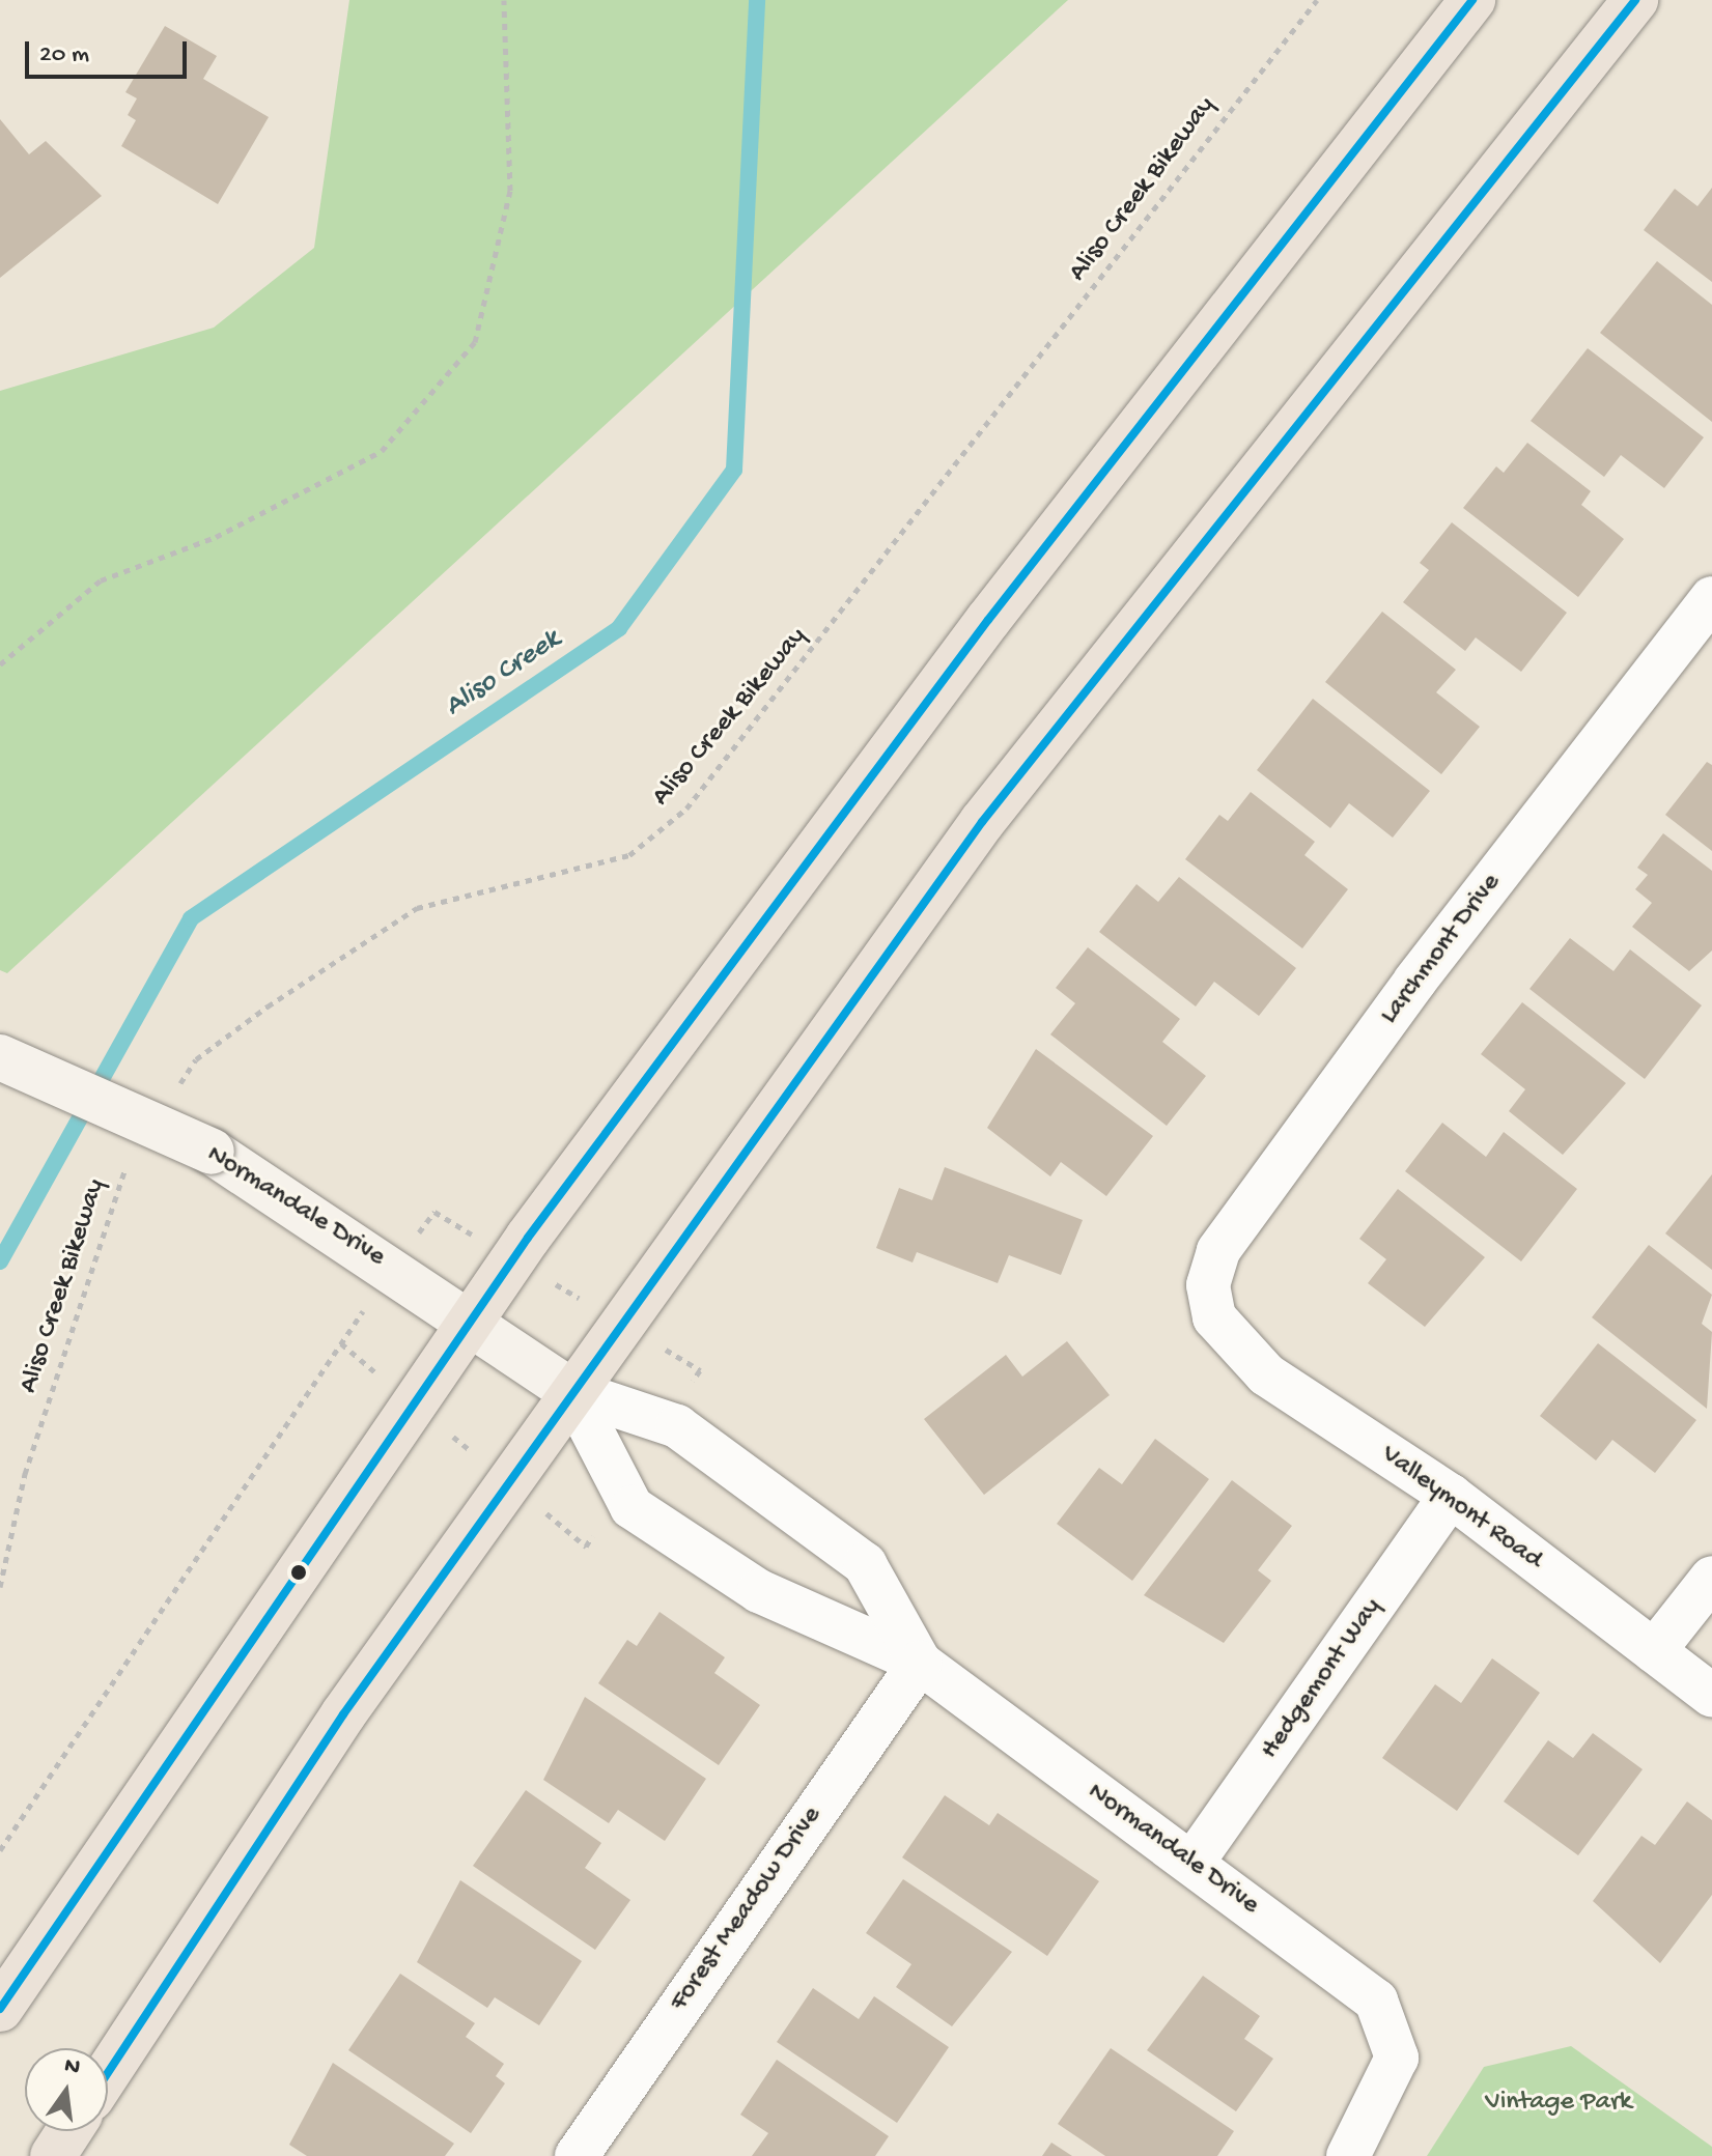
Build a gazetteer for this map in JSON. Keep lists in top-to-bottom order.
{
  "streets": {
    "street": [
      "Larchmont Drive",
      "Normandale Drive",
      "Valleymont Road",
      "Hedgemont Way",
      "Forest Meadow Drive"
    ],
    "path": ["Aliso Creek Bikeway"]
  },
  "crossings": [
    ["Larchmont Drive", "Valleymont Road"],
    ["Normandale Drive", "Hedgemont Way"],
    ["Normandale Drive", "Forest Meadow Drive"],
    ["Valleymont Road", "Hedgemont Way"]
  ],
  "water": ["Aliso Creek"],
  "parks": ["Vintage Park"],
  "scale_bar": "20 m",
  "north": "top"
}
